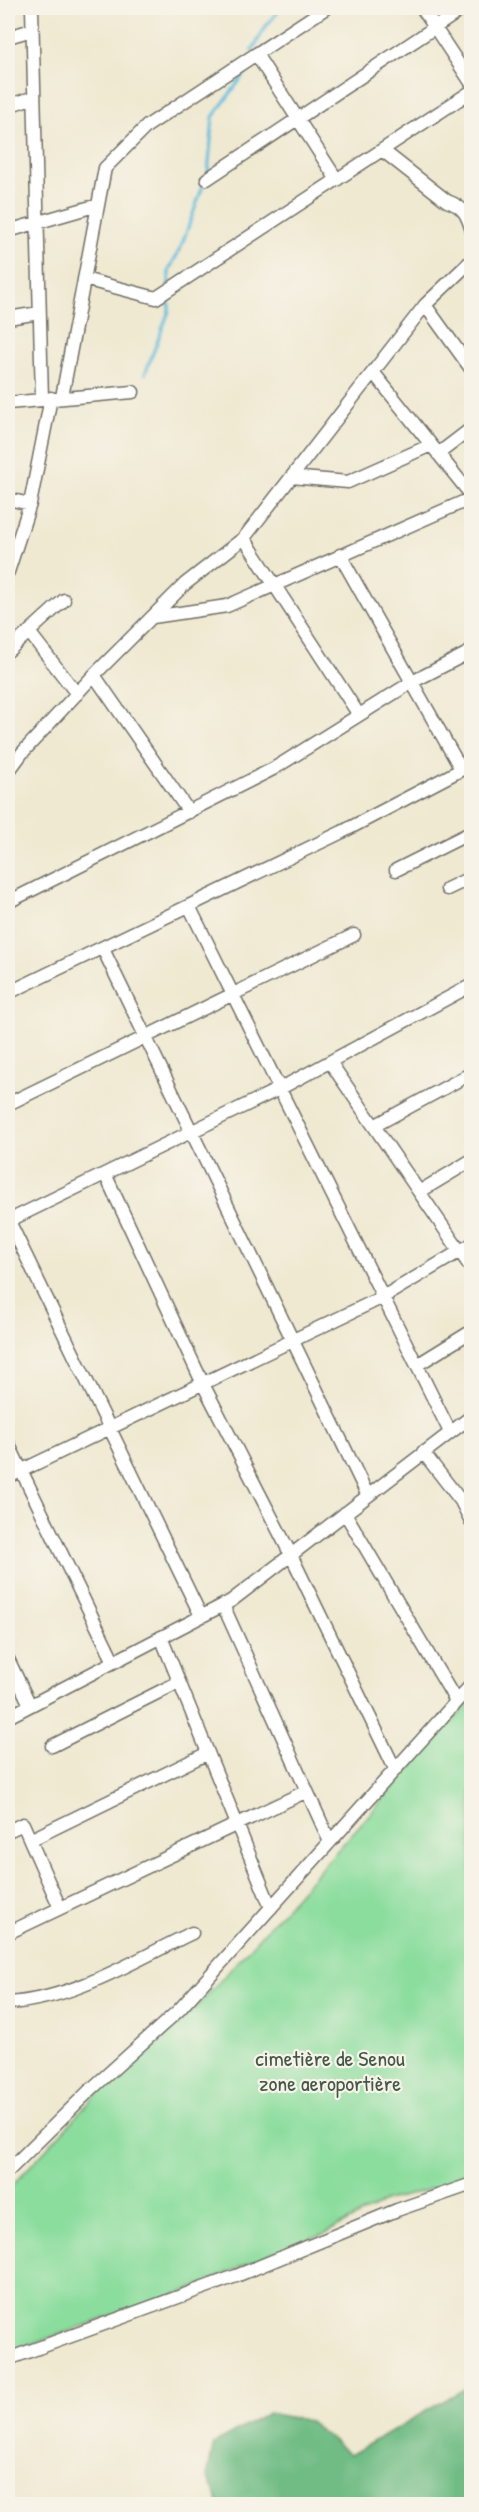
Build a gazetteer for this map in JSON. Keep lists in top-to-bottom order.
{
  "parks": ["cimetière de Senou zone aeroportière"]
}
